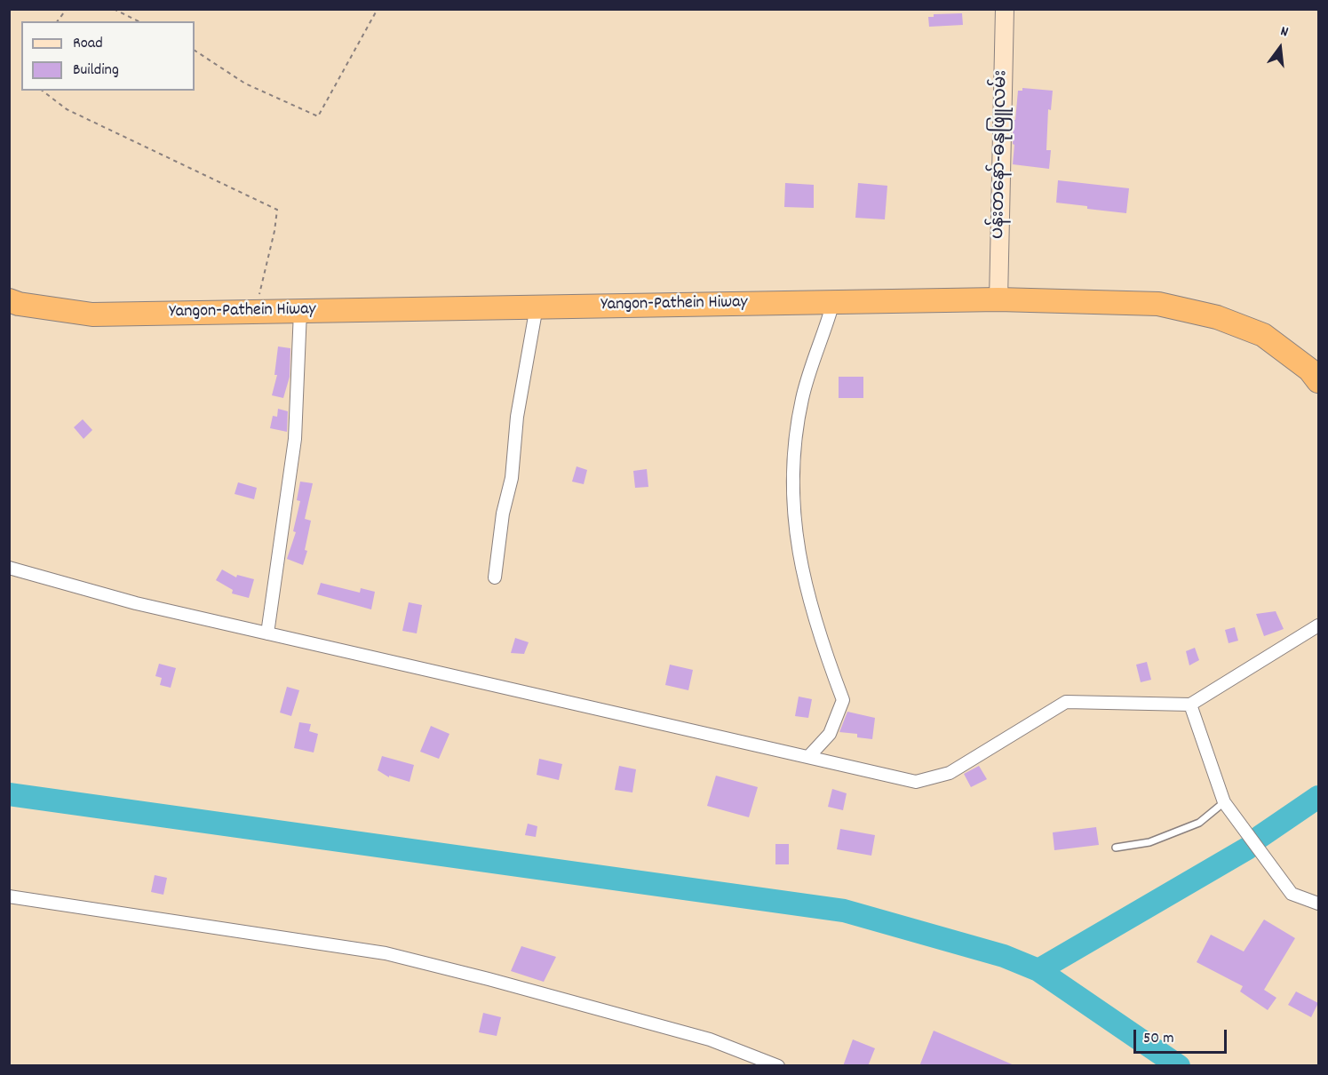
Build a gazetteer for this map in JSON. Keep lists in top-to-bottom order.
{
  "streets": {
    "highway": ["Yangon-Pathein Hiway"],
    "street": ["ပန်းတနော်-ဓနုဖြူလမ်း"]
  },
  "crossings": [
    ["ပန်းတနော်-ဓနုဖြူလမ်း", "Yangon-Pathein Hiway"]
  ],
  "legend": ["Road", "Building"],
  "scale_bar": "50 m",
  "north": "top"
}
